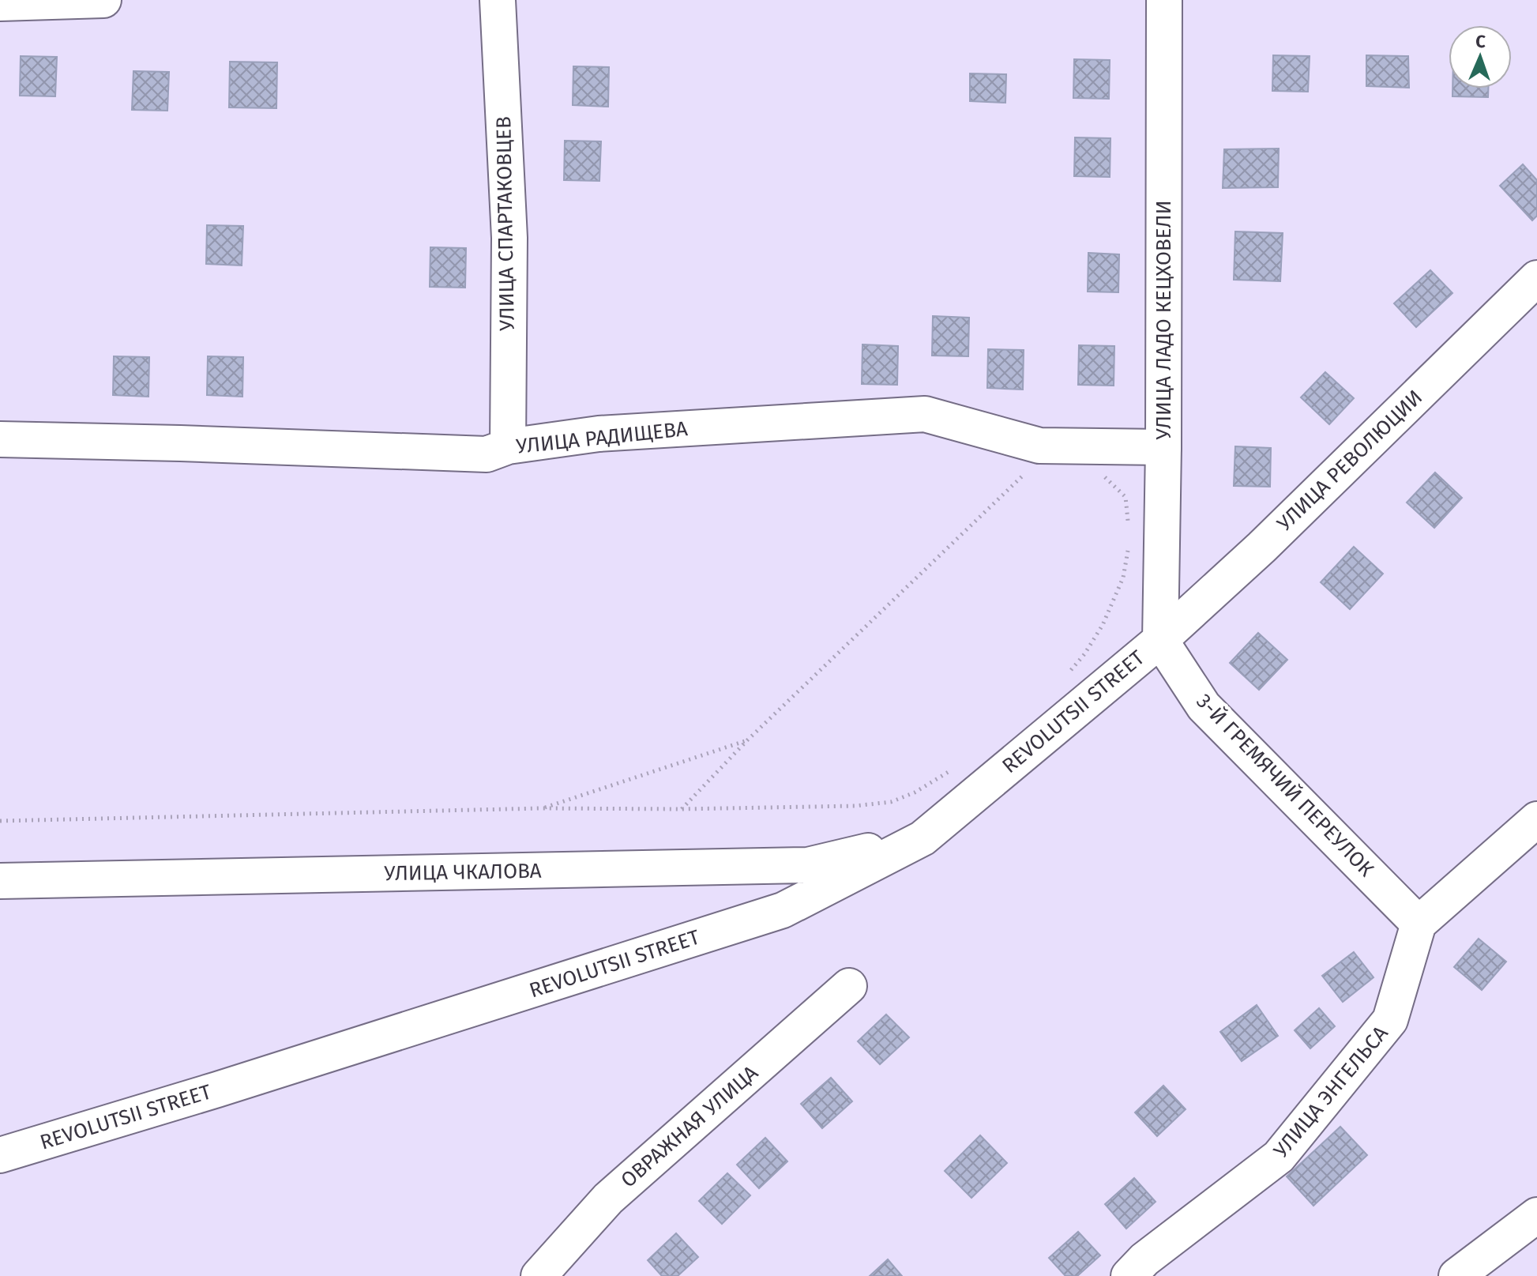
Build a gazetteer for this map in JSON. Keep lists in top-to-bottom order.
{
  "streets": {
    "street": [
      "УЛИЦА СПАРТАКОВЦЕВ",
      "УЛИЦА ЛАДО КЕЦХОВЕЛИ",
      "УЛИЦА РАДИЩЕВА",
      "УЛИЦА РЕВОЛЮЦИИ",
      "REVOLUTSII STREET",
      "3-Й ГРЕМЯЧИЙ ПЕРЕУЛОК",
      "УЛИЦА ЧКАЛОВА",
      "УЛИЦА ЭНГЕЛЬСА",
      "ОВРАЖНАЯ УЛИЦА"
    ]
  },
  "crossings": [
    ["УЛИЦА СПАРТАКОВЦЕВ", "УЛИЦА РАДИЩЕВА"],
    ["УЛИЦА ЛАДО КЕЦХОВЕЛИ", "УЛИЦА РАДИЩЕВА"],
    ["УЛИЦА ЛАДО КЕЦХОВЕЛИ", "УЛИЦА РЕВОЛЮЦИИ"],
    ["УЛИЦА ЛАДО КЕЦХОВЕЛИ", "REVOLUTSII STREET"],
    ["УЛИЦА ЛАДО КЕЦХОВЕЛИ", "3-Й ГРЕМЯЧИЙ ПЕРЕУЛОК"],
    ["УЛИЦА РЕВОЛЮЦИИ", "REVOLUTSII STREET"],
    ["УЛИЦА РЕВОЛЮЦИИ", "3-Й ГРЕМЯЧИЙ ПЕРЕУЛОК"],
    ["REVOLUTSII STREET", "3-Й ГРЕМЯЧИЙ ПЕРЕУЛОК"],
    ["REVOLUTSII STREET", "УЛИЦА ЧКАЛОВА"],
    ["3-Й ГРЕМЯЧИЙ ПЕРЕУЛОК", "УЛИЦА ЭНГЕЛЬСА"]
  ],
  "north": "top"
}
